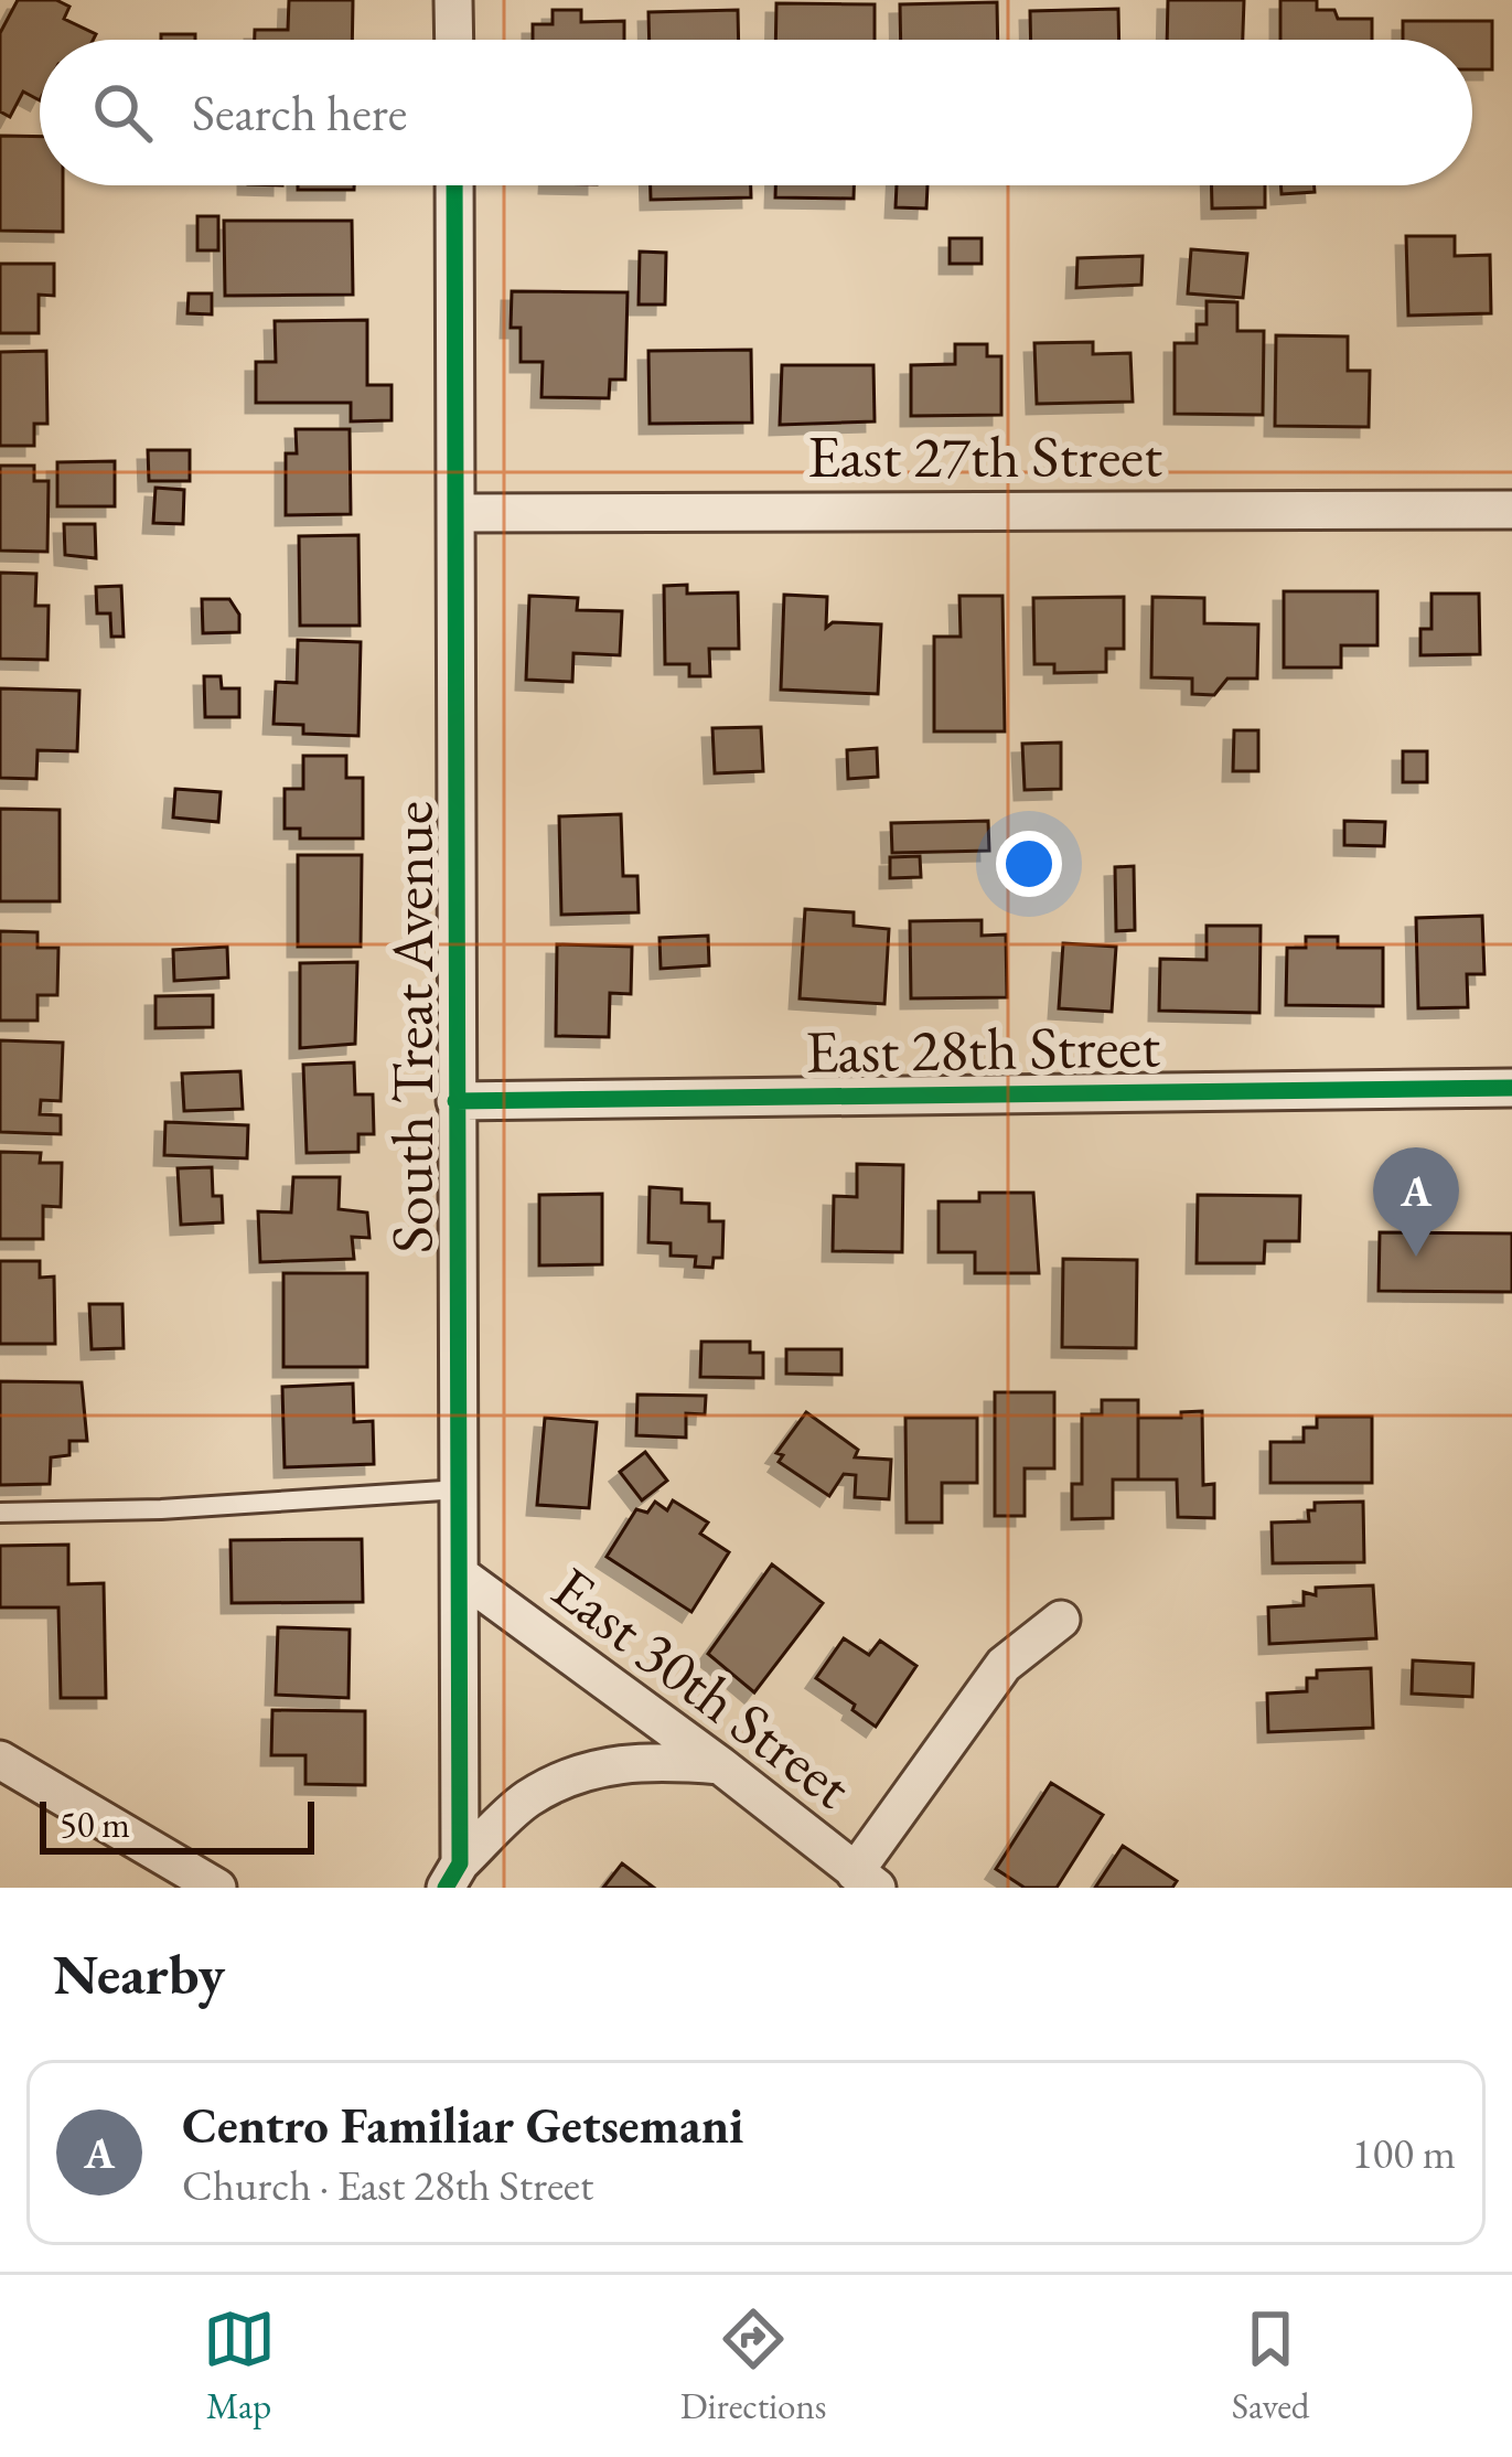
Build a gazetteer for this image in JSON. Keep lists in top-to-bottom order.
{
  "streets": {
    "street": [
      "East 27th Street",
      "South Treat Avenue",
      "East 28th Street",
      "East 30th Street"
    ]
  },
  "crossings": [
    ["East 27th Street", "South Treat Avenue"],
    ["South Treat Avenue", "East 28th Street"],
    ["South Treat Avenue", "East 30th Street"]
  ],
  "scale_bar": "50 m",
  "page": {
    "search": "Search here",
    "pins": "A",
    "scale": "50 m",
    "heading": "Nearby",
    "list": [
      {
        "mark": "A",
        "name": "Centro Familiar Getsemani",
        "note": "Church · East 28th Street",
        "value": "100 m"
      }
    ],
    "nav": ["Map", "Directions", "Saved"]
  }
}
